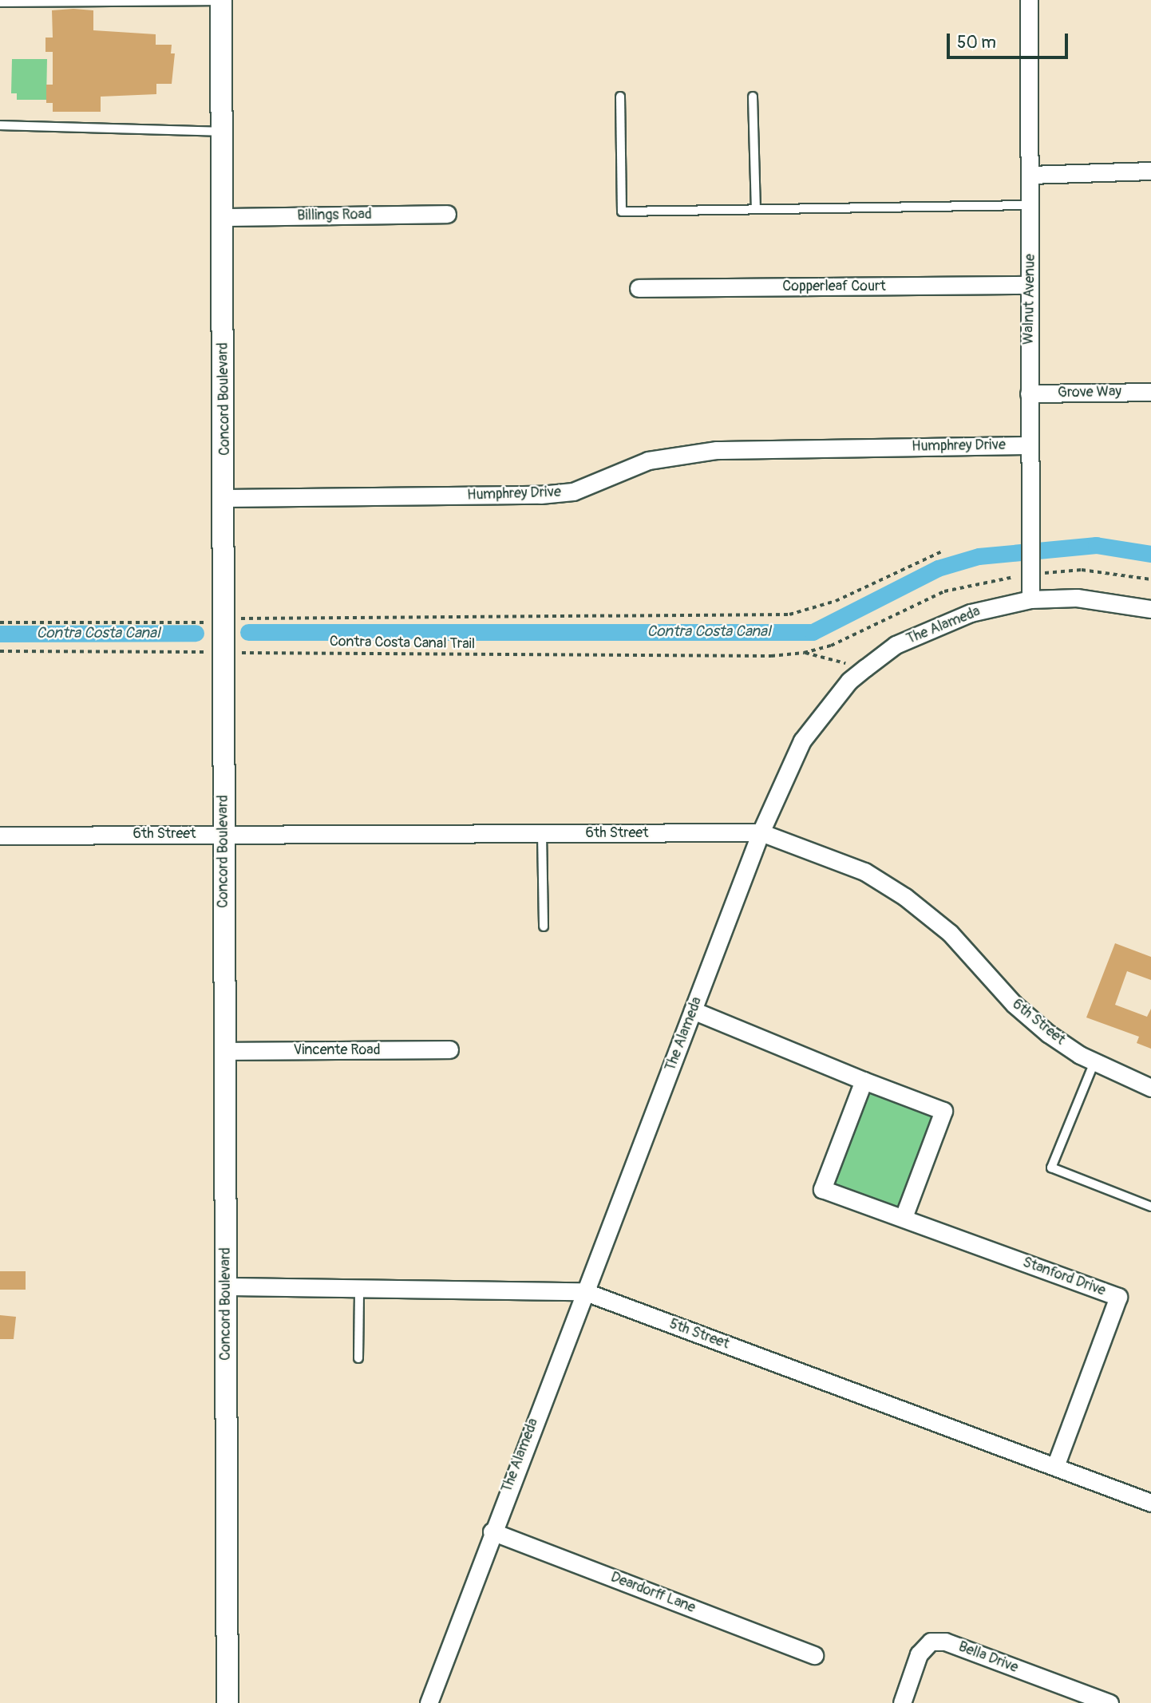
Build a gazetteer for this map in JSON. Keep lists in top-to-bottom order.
{
  "streets": {
    "street": [
      "Billings Road",
      "Copperleaf Court",
      "Walnut Avenue",
      "Grove Way",
      "Concord Boulevard",
      "Humphrey Drive",
      "The Alameda",
      "6th Street",
      "Vincente Road",
      "Stanford Drive",
      "5th Street",
      "Deardorff Lane",
      "Bella Drive"
    ],
    "path": ["Contra Costa Canal Trail"]
  },
  "crossings": [
    ["Billings Road", "Concord Boulevard"],
    ["Copperleaf Court", "Walnut Avenue"],
    ["Walnut Avenue", "Grove Way"],
    ["Walnut Avenue", "Humphrey Drive"],
    ["Walnut Avenue", "The Alameda"],
    ["Walnut Avenue", "Contra Costa Canal Trail"],
    ["Concord Boulevard", "Humphrey Drive"],
    ["Concord Boulevard", "Contra Costa Canal Trail"],
    ["Concord Boulevard", "6th Street"],
    ["Concord Boulevard", "Vincente Road"],
    ["Concord Boulevard", "5th Street"],
    ["The Alameda", "Contra Costa Canal Trail"],
    ["The Alameda", "6th Street"],
    ["The Alameda", "5th Street"],
    ["The Alameda", "Deardorff Lane"],
    ["Stanford Drive", "5th Street"]
  ],
  "water": ["Contra Costa Canal"],
  "scale_bar": "50 m"
}
